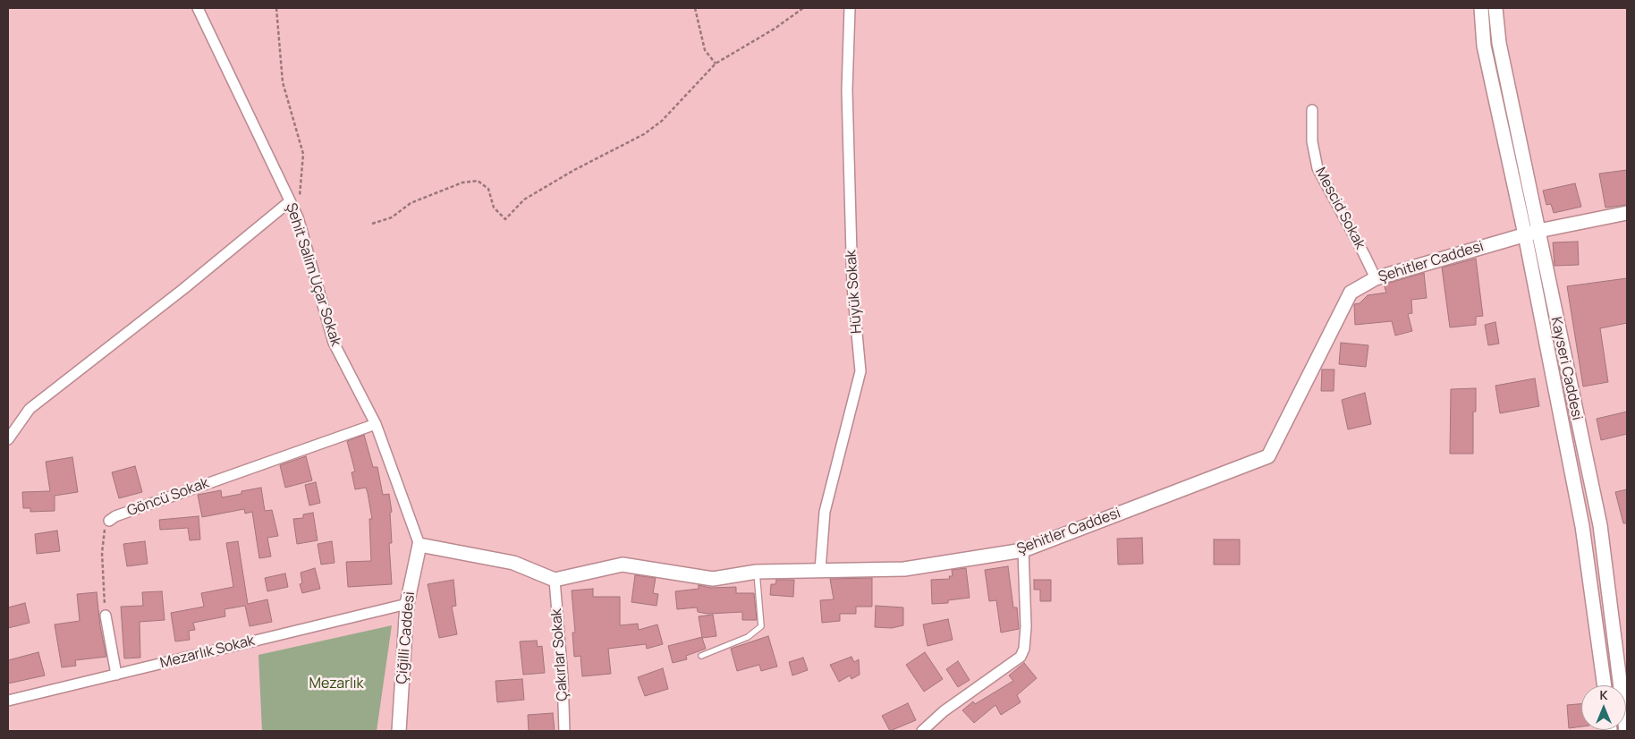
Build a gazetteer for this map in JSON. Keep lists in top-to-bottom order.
{
  "streets": {
    "main road": ["Şehitler Caddesi", "Kayseri Caddesi", "Çiğilli Caddesi"],
    "street": [
      "Mescid Sokak",
      "Şehit Salim Uçar Sokak",
      "Hüyük Sokak",
      "Göncü Sokak",
      "Mezarlık Sokak",
      "Çakırlar Sokak"
    ]
  },
  "crossings": [
    ["Mescid Sokak", "Şehitler Caddesi"],
    ["Şehitler Caddesi", "Hüyük Sokak"],
    ["Şehitler Caddesi", "Kayseri Caddesi"],
    ["Şehitler Caddesi", "Çakırlar Sokak"],
    ["Şehit Salim Uçar Sokak", "Göncü Sokak"],
    ["Şehit Salim Uçar Sokak", "Çiğilli Caddesi"],
    ["Çiğilli Caddesi", "Mezarlık Sokak"]
  ],
  "parks": ["Mezarlık"],
  "north": "top"
}
